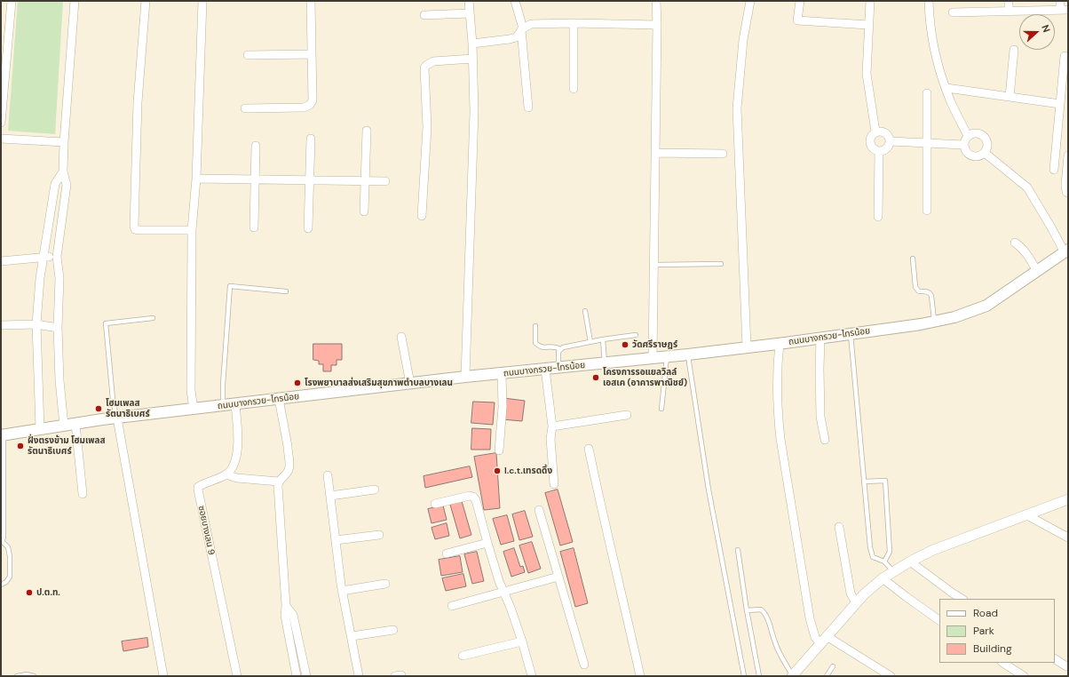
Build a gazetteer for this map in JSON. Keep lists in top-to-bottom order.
{
  "streets": {
    "main road": ["ถนนบางกรวย-ไทรน้อย"],
    "street": ["ซอยบางเลน 9"]
  },
  "places": [
    "วัดศรีราษฎร์",
    "โครงการรอแยลวิลล์ เอสเค (อาคารพาณิชย์)",
    "โรงพยาบาลส่งเสริมสุขภาพตำบลบางเลน",
    "โฮมเพลส รัตนาธิเบศร์",
    "ฝั่งตรงข้าม โฮมเพลส รัตนาธิเบศร์",
    "I.c.t.เทรดดิ้ง",
    "ป.ต.ท."
  ],
  "legend": ["Road", "Park", "Building"],
  "north": "right"
}
